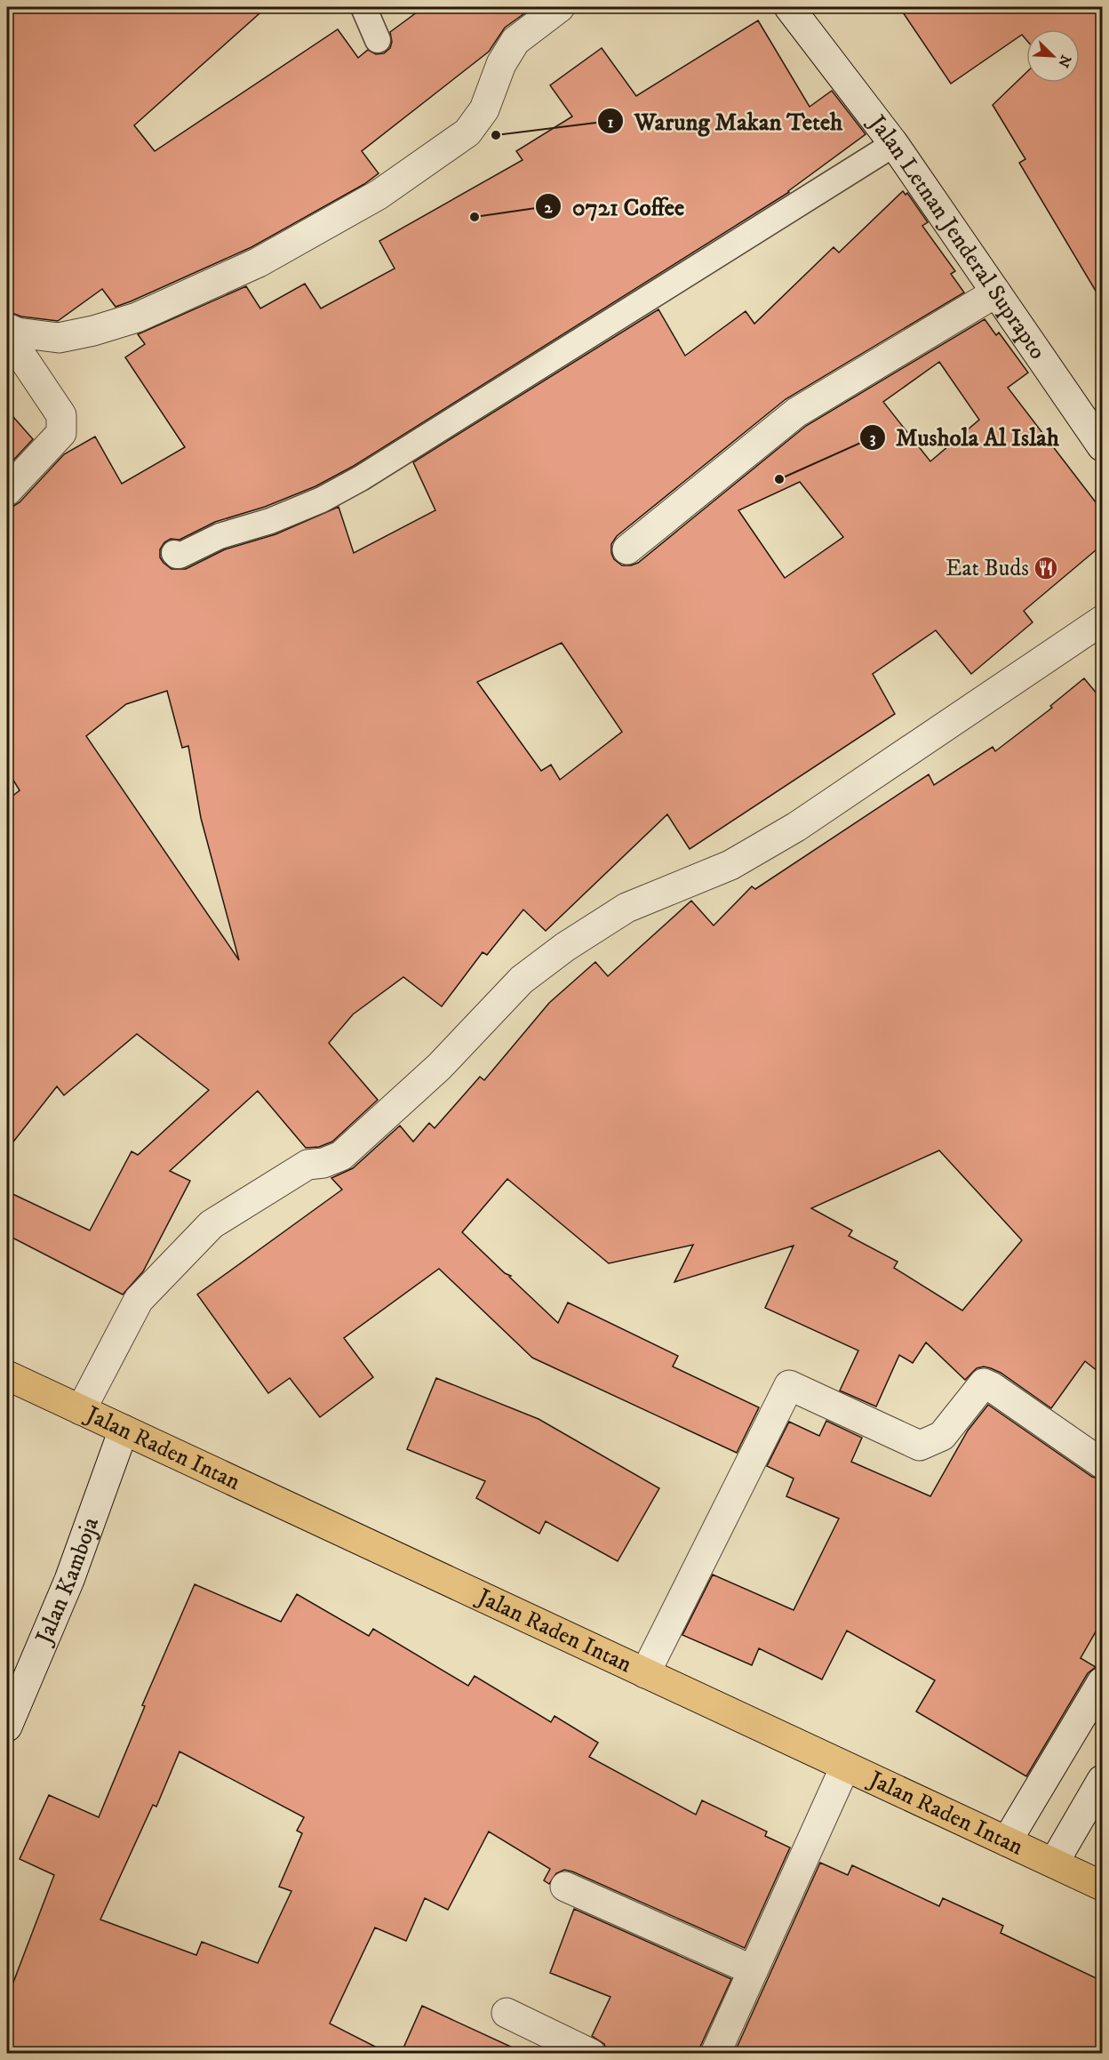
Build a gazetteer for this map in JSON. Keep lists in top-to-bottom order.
{
  "streets": {
    "main road": ["Jalan Raden Intan"],
    "street": ["Jalan Letnan Jenderal Suprapto", "Jalan Kamboja"]
  },
  "crossings": [
    ["Jalan Raden Intan", "Jalan Kamboja"]
  ],
  "places": {
    "other": ["Warung Makan Teteh", "0721 Coffee", "Mushola Al Islah"],
    "restaurant": ["Eat Buds"]
  },
  "north": "bottom right"
}
